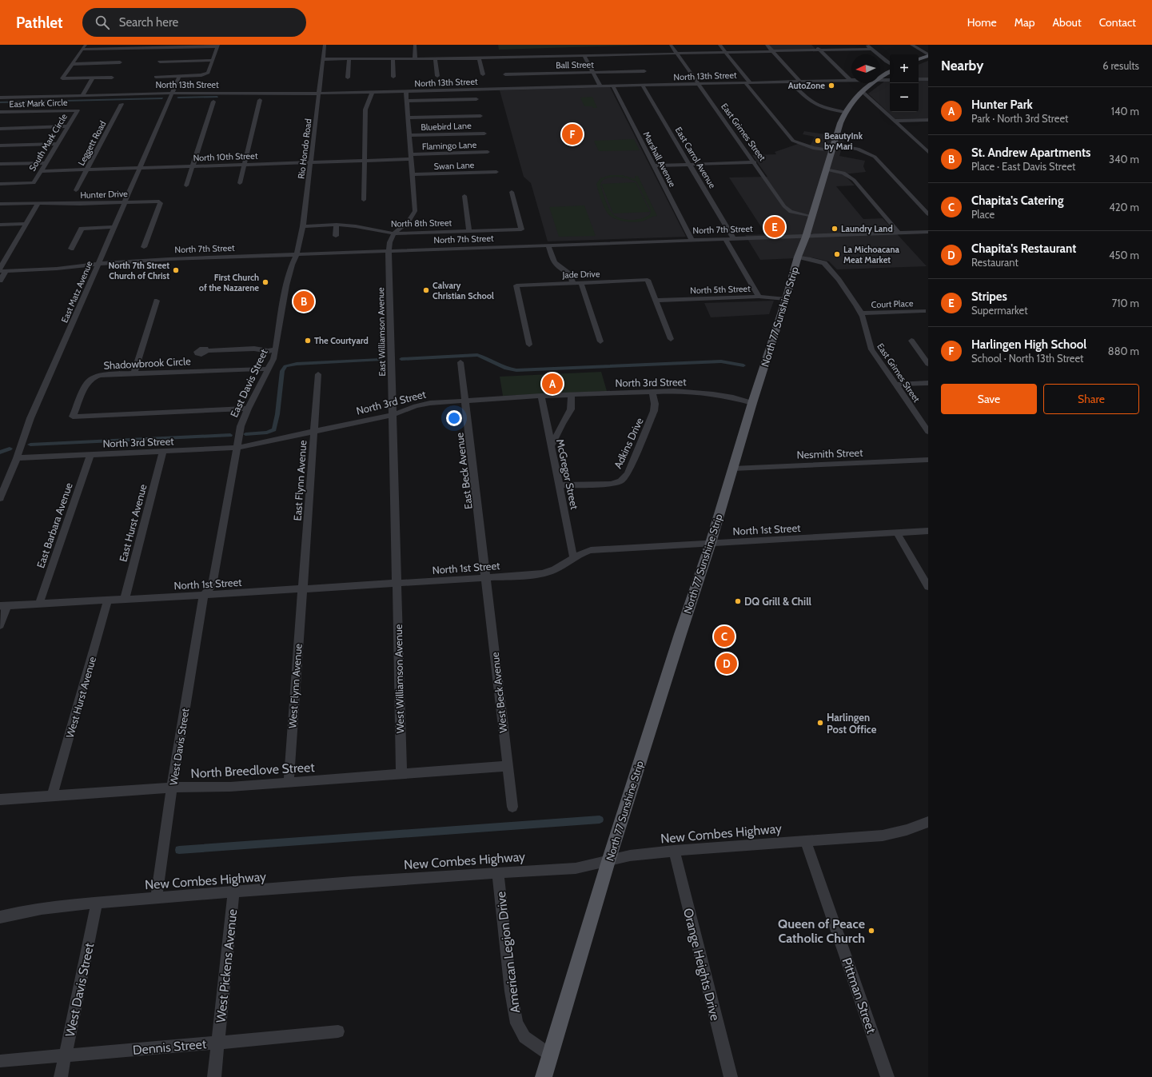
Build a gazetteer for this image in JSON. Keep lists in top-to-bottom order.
{
  "streets": {
    "main road": ["North 77 Sunshine Strip"],
    "street": [
      "Ball Street",
      "North 13th Street",
      "East Mark Circle",
      "Bluebird Lane",
      "East Grimes Street",
      "South Mark Circle",
      "Leggett Road",
      "Flamingo Lane",
      "Rio Hondo Road",
      "North 10th Street",
      "East Carrol Avenue",
      "Marshall Avenue",
      "Swan Lane",
      "Hunter Drive",
      "North 8th Street",
      "North 7th Street",
      "Jade Drive",
      "North 5th Street",
      "East Matz Avenue",
      "Court Place",
      "East Williamson Avenue",
      "Shadowbrook Circle",
      "North 3rd Street",
      "East Davis Street",
      "Adkins Drive",
      "Nesmith Street",
      "East Beck Avenue",
      "McGregor Street",
      "East Flynn Avenue",
      "East Hurst Avenue",
      "East Barbara Avenue",
      "North 1st Street",
      "West Williamson Avenue",
      "West Flynn Avenue",
      "West Beck Avenue",
      "West Hurst Avenue",
      "West Davis Street",
      "North Breedlove Street",
      "New Combes Highway",
      "American Legion Drive",
      "Orange Heights Drive",
      "West Pickens Avenue",
      "Pittman Street",
      "Dennis Street"
    ]
  },
  "crossings": [
    ["North 13th Street", "East Grimes Street"],
    ["North 13th Street", "Rio Hondo Road"],
    ["North 13th Street", "East Carrol Avenue"],
    ["North 13th Street", "Marshall Avenue"],
    ["North 13th Street", "East Matz Avenue"],
    ["East Mark Circle", "South Mark Circle"],
    ["East Grimes Street", "Court Place"],
    ["East Grimes Street", "North 77 Sunshine Strip"],
    ["South Mark Circle", "North 10th Street"],
    ["Leggett Road", "North 10th Street"],
    ["Flamingo Lane", "North 10th Street"],
    ["Rio Hondo Road", "North 10th Street"],
    ["Rio Hondo Road", "North 8th Street"],
    ["Rio Hondo Road", "North 7th Street"],
    ["Rio Hondo Road", "East Davis Street"],
    ["North 10th Street", "East Matz Avenue"],
    ["East Carrol Avenue", "North 7th Street"],
    ["Marshall Avenue", "North 7th Street"],
    ["Hunter Drive", "East Matz Avenue"],
    ["North 8th Street", "East Williamson Avenue"],
    ["North 7th Street", "East Matz Avenue"],
    ["North 7th Street", "North 77 Sunshine Strip"],
    ["North 7th Street", "East Williamson Avenue"],
    ["North 7th Street", "East Davis Street"],
    ["Jade Drive", "North 5th Street"],
    ["North 5th Street", "North 77 Sunshine Strip"],
    ["East Matz Avenue", "North 3rd Street"],
    ["North 77 Sunshine Strip", "North 3rd Street"],
    ["North 77 Sunshine Strip", "Nesmith Street"],
    ["North 77 Sunshine Strip", "North 1st Street"],
    ["North 77 Sunshine Strip", "New Combes Highway"],
    ["North 77 Sunshine Strip", "American Legion Drive"],
    ["East Williamson Avenue", "North 3rd Street"],
    ["East Williamson Avenue", "North 1st Street"],
    ["East Williamson Avenue", "West Williamson Avenue"],
    ["Shadowbrook Circle", "East Davis Street"],
    ["North 3rd Street", "East Davis Street"],
    ["North 3rd Street", "Adkins Drive"],
    ["North 3rd Street", "East Beck Avenue"],
    ["North 3rd Street", "McGregor Street"],
    ["North 3rd Street", "East Flynn Avenue"],
    ["North 3rd Street", "East Hurst Avenue"],
    ["North 3rd Street", "East Barbara Avenue"],
    ["East Davis Street", "North 1st Street"],
    ["East Davis Street", "West Davis Street"],
    ["Adkins Drive", "McGregor Street"],
    ["East Beck Avenue", "North 1st Street"],
    ["East Beck Avenue", "West Beck Avenue"],
    ["McGregor Street", "North 1st Street"],
    ["East Flynn Avenue", "North 1st Street"],
    ["East Flynn Avenue", "West Flynn Avenue"],
    ["East Hurst Avenue", "North 1st Street"],
    ["East Barbara Avenue", "North 1st Street"],
    ["North 1st Street", "West Williamson Avenue"],
    ["North 1st Street", "West Flynn Avenue"],
    ["North 1st Street", "West Beck Avenue"],
    ["North 1st Street", "West Hurst Avenue"],
    ["North 1st Street", "West Davis Street"],
    ["West Williamson Avenue", "North Breedlove Street"],
    ["West Flynn Avenue", "North Breedlove Street"],
    ["West Beck Avenue", "North Breedlove Street"],
    ["West Hurst Avenue", "North Breedlove Street"],
    ["West Davis Street", "North Breedlove Street"],
    ["West Davis Street", "New Combes Highway"],
    ["West Davis Street", "Dennis Street"],
    ["New Combes Highway", "American Legion Drive"],
    ["New Combes Highway", "Orange Heights Drive"],
    ["New Combes Highway", "West Pickens Avenue"],
    ["New Combes Highway", "Pittman Street"],
    ["West Pickens Avenue", "Dennis Street"]
  ],
  "places": [
    "AutoZone",
    "BeautyInk by Mari",
    "Laundry Land",
    "La Michoacana Meat Market",
    "North 7th Street Church of Christ",
    "First Church of the Nazarene",
    "Calvary Christian School",
    "The Courtyard",
    "DQ Grill & Chill",
    "Harlingen Post Office",
    "Queen of Peace Catholic Church"
  ],
  "north": "left",
  "page": {
    "header": "Pathlet",
    "search": "Search here",
    "nav": [
      "Home",
      "Map",
      "About",
      "Contact"
    ],
    "heading": ["Nearby", "6 results"],
    "map_buttons": ["+", "−"],
    "list": [
      {
        "mark": "A",
        "name": "Hunter Park",
        "note": "Park · North 3rd Street",
        "value": "140 m"
      },
      {
        "mark": "B",
        "name": "St. Andrew Apartments",
        "note": "Place · East Davis Street",
        "value": "340 m"
      },
      {
        "mark": "C",
        "name": "Chapita's Catering",
        "note": "Place",
        "value": "420 m"
      },
      {
        "mark": "D",
        "name": "Chapita's Restaurant",
        "note": "Restaurant",
        "value": "450 m"
      },
      {
        "mark": "E",
        "name": "Stripes",
        "note": "Supermarket",
        "value": "710 m"
      },
      {
        "mark": "F",
        "name": "Harlingen High School",
        "note": "School · North 13th Street",
        "value": "880 m"
      }
    ],
    "pins": [
      "F",
      "E",
      "B",
      "A",
      "C",
      "D"
    ],
    "buttons": ["Save", "Share"]
  }
}
